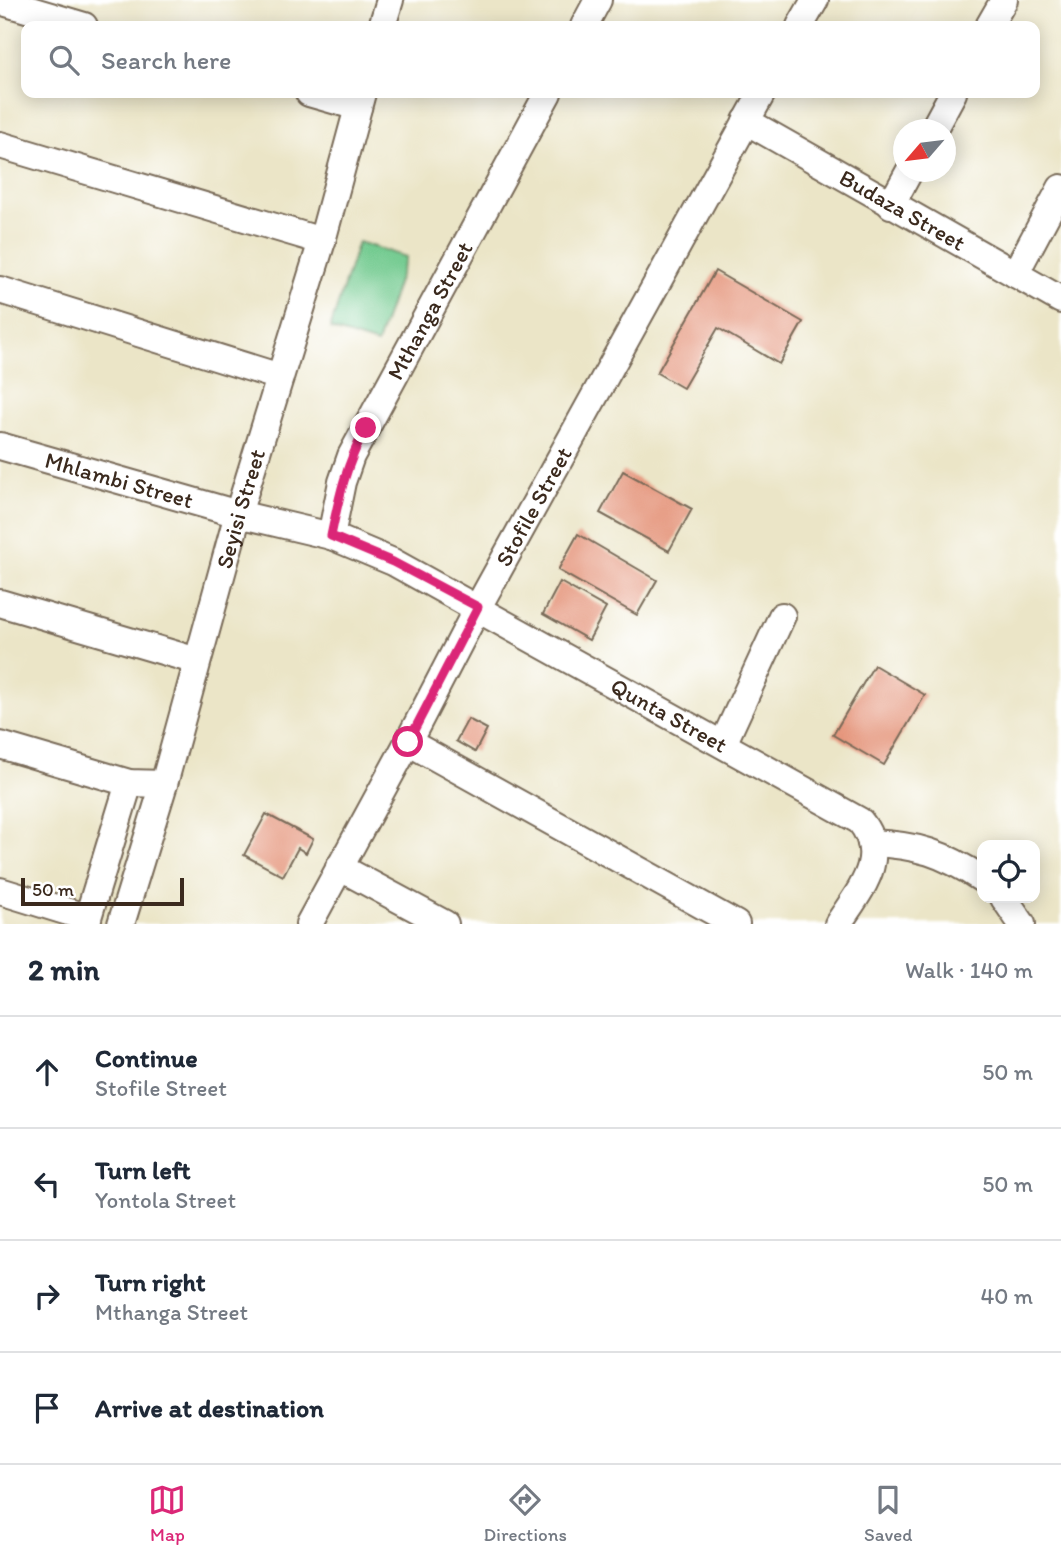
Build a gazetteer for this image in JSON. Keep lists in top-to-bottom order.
{
  "streets": {
    "street": [
      "Budaza Street",
      "Mthanga Street",
      "Mhlambi Street",
      "Stofile Street",
      "Seyisi Street",
      "Qunta Street"
    ]
  },
  "crossings": [
    ["Budaza Street", "Stofile Street"],
    ["Mthanga Street", "Mhlambi Street"],
    ["Mthanga Street", "Qunta Street"],
    ["Mhlambi Street", "Seyisi Street"],
    ["Mhlambi Street", "Qunta Street"],
    ["Stofile Street", "Qunta Street"]
  ],
  "scale_bar": "50 m",
  "north": "bottom left",
  "page": {
    "search": "Search here",
    "scale": "50 m",
    "heading": ["2 min", "Walk · 140 m"],
    "list": [
      ["Continue", "Stofile Street", "50 m"],
      ["Turn left", "Yontola Street", "50 m"],
      ["Turn right", "Mthanga Street", "40 m"],
      "Arrive at destination"
    ],
    "nav": ["Map", "Directions", "Saved"]
  }
}
